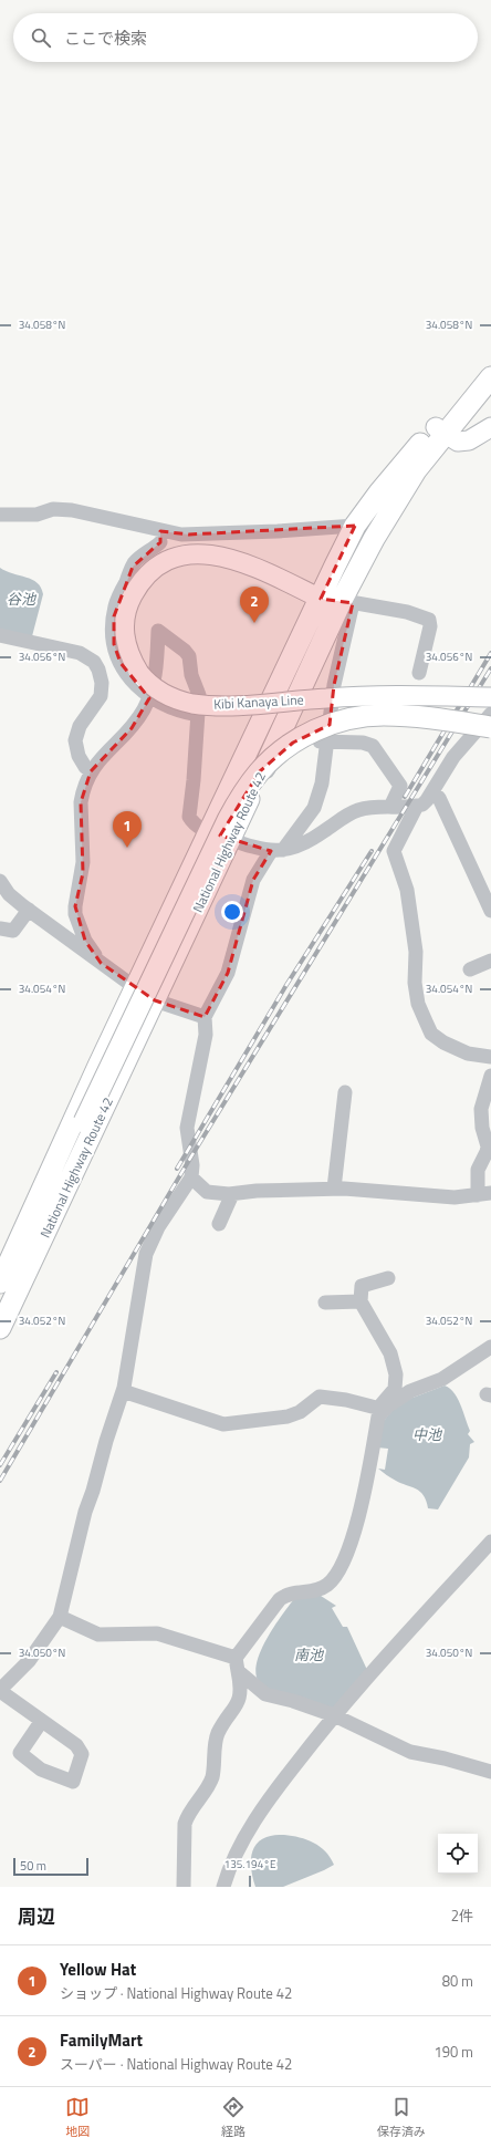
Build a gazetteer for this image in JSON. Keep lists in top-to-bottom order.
{
  "streets": {
    "highway": ["National Highway Route 42"],
    "main road": ["Kibi Kanaya Line"]
  },
  "crossings": [
    ["Kibi Kanaya Line", "National Highway Route 42"]
  ],
  "water": ["谷池", "中池", "南池"],
  "scale_bar": "50 m",
  "page": {
    "search": "ここで検索",
    "pins": ["2", "1"],
    "scale": "50 m",
    "heading": ["周辺", "2件"],
    "list": [
      {
        "mark": "1",
        "name": "Yellow Hat",
        "note": "ショップ · National Highway Route 42",
        "value": "80 m"
      },
      {
        "mark": "2",
        "name": "FamilyMart",
        "note": "スーパー · National Highway Route 42",
        "value": "190 m"
      }
    ],
    "nav": ["地図", "経路", "保存済み"]
  },
  "coordinates": [
    "34.058°N",
    "34.056°N",
    "34.054°N",
    "34.052°N",
    "34.050°N",
    "135.194°E"
  ]
}
